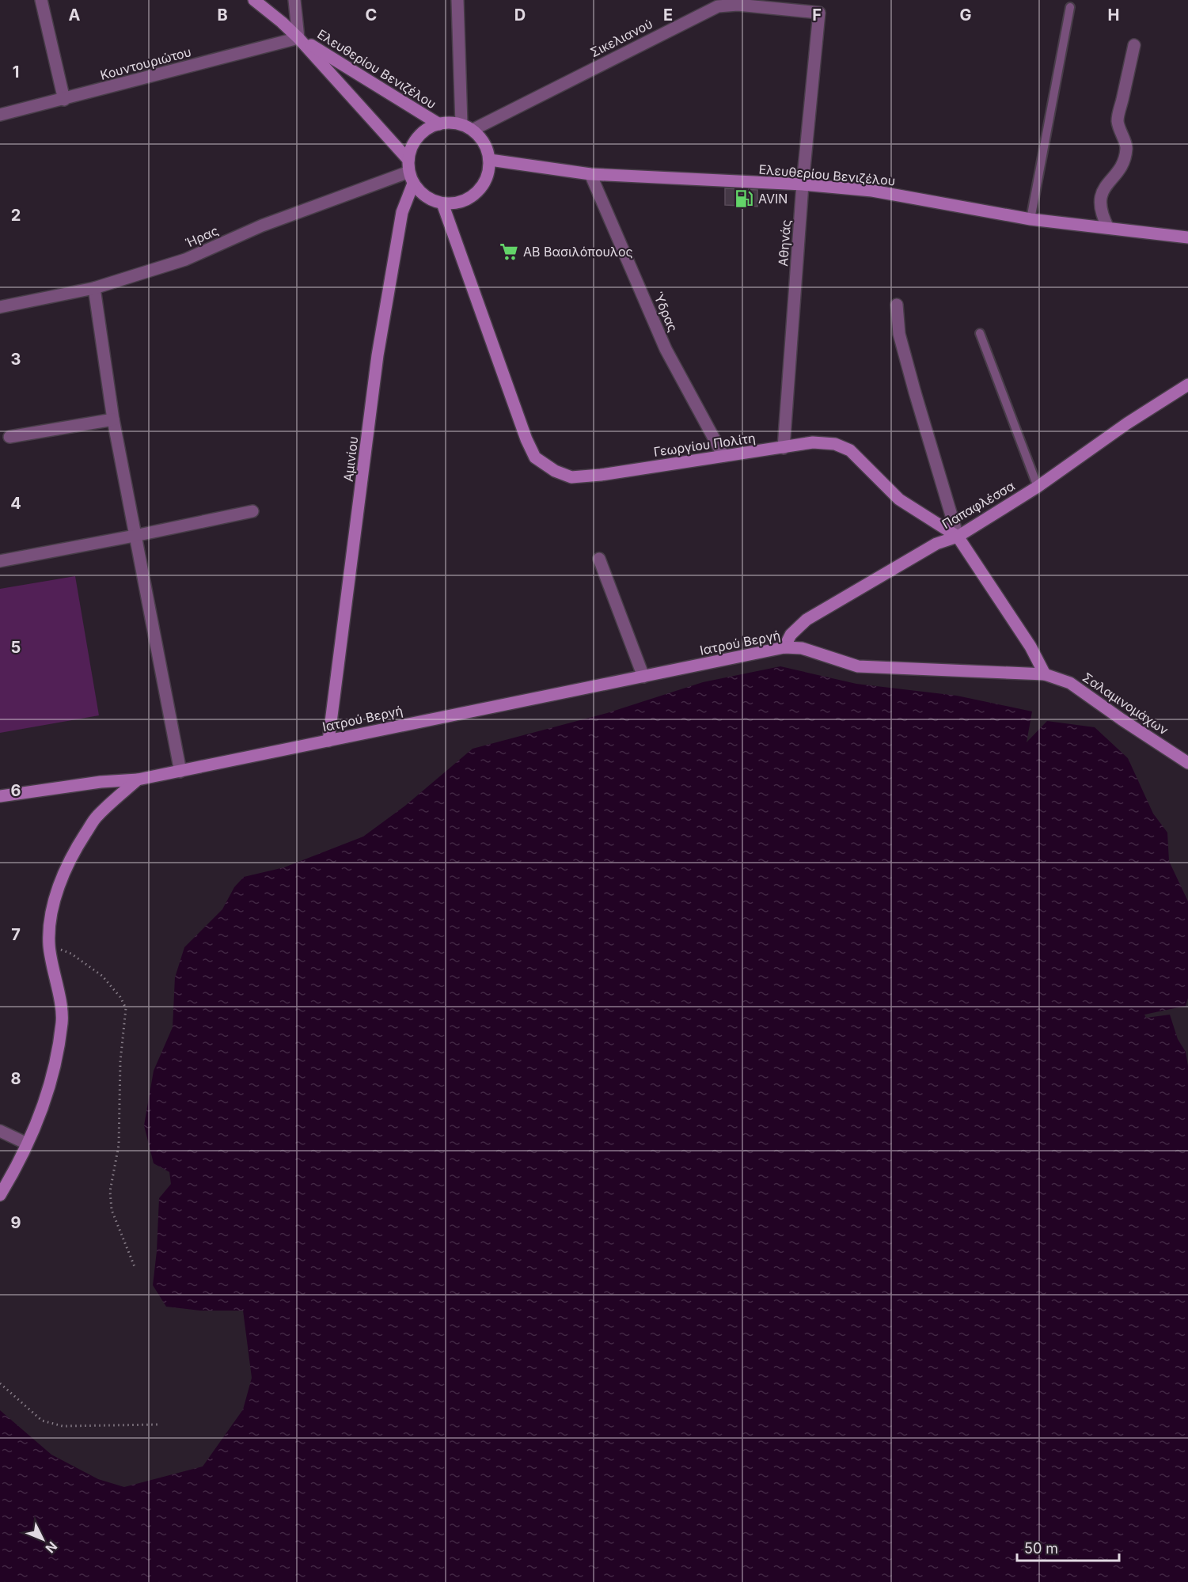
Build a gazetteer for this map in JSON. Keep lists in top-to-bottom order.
{
  "streets": {
    "main road": [
      "Ελευθερίου Βενιζέλου",
      "Γεωργίου Πολίτη",
      "Αμινίου",
      "Παπαφλέσσα",
      "Ιατρού Βεργή",
      "Σαλαμινομάχων"
    ],
    "street": [
      "Σικελιανού",
      "Κουντουριώτου",
      "Ήρας",
      "Αθηνάς",
      "Ύδρας"
    ]
  },
  "crossings": [
    ["Σικελιανού", "Ελευθερίου Βενιζέλου"],
    ["Σικελιανού", "Ήρας"],
    ["Σικελιανού", "Αθηνάς"],
    ["Σικελιανού", "Γεωργίου Πολίτη"],
    ["Σικελιανού", "Αμινίου"],
    ["Κουντουριώτου", "Ελευθερίου Βενιζέλου"],
    ["Ελευθερίου Βενιζέλου", "Ήρας"],
    ["Ελευθερίου Βενιζέλου", "Αθηνάς"],
    ["Ελευθερίου Βενιζέλου", "Ύδρας"],
    ["Ελευθερίου Βενιζέλου", "Γεωργίου Πολίτη"],
    ["Ελευθερίου Βενιζέλου", "Αμινίου"],
    ["Ήρας", "Γεωργίου Πολίτη"],
    ["Ήρας", "Αμινίου"],
    ["Αθηνάς", "Γεωργίου Πολίτη"],
    ["Ύδρας", "Γεωργίου Πολίτη"],
    ["Γεωργίου Πολίτη", "Αμινίου"],
    ["Γεωργίου Πολίτη", "Παπαφλέσσα"],
    ["Γεωργίου Πολίτη", "Ιατρού Βεργή"],
    ["Γεωργίου Πολίτη", "Σαλαμινομάχων"],
    ["Αμινίου", "Ιατρού Βεργή"],
    ["Παπαφλέσσα", "Ιατρού Βεργή"],
    ["Ιατρού Βεργή", "Σαλαμινομάχων"]
  ],
  "places": {
    "fuel station": ["AVIN"],
    "supermarket": ["ΑΒ Βασιλόπουλος"]
  },
  "scale_bar": "50 m",
  "north": "bottom right",
  "grid": {
    "columns": [
      "A",
      "B",
      "C",
      "D",
      "E",
      "F",
      "G",
      "H"
    ],
    "rows": [
      "1",
      "2",
      "3",
      "4",
      "5",
      "6",
      "7",
      "8",
      "9"
    ]
  }
}
